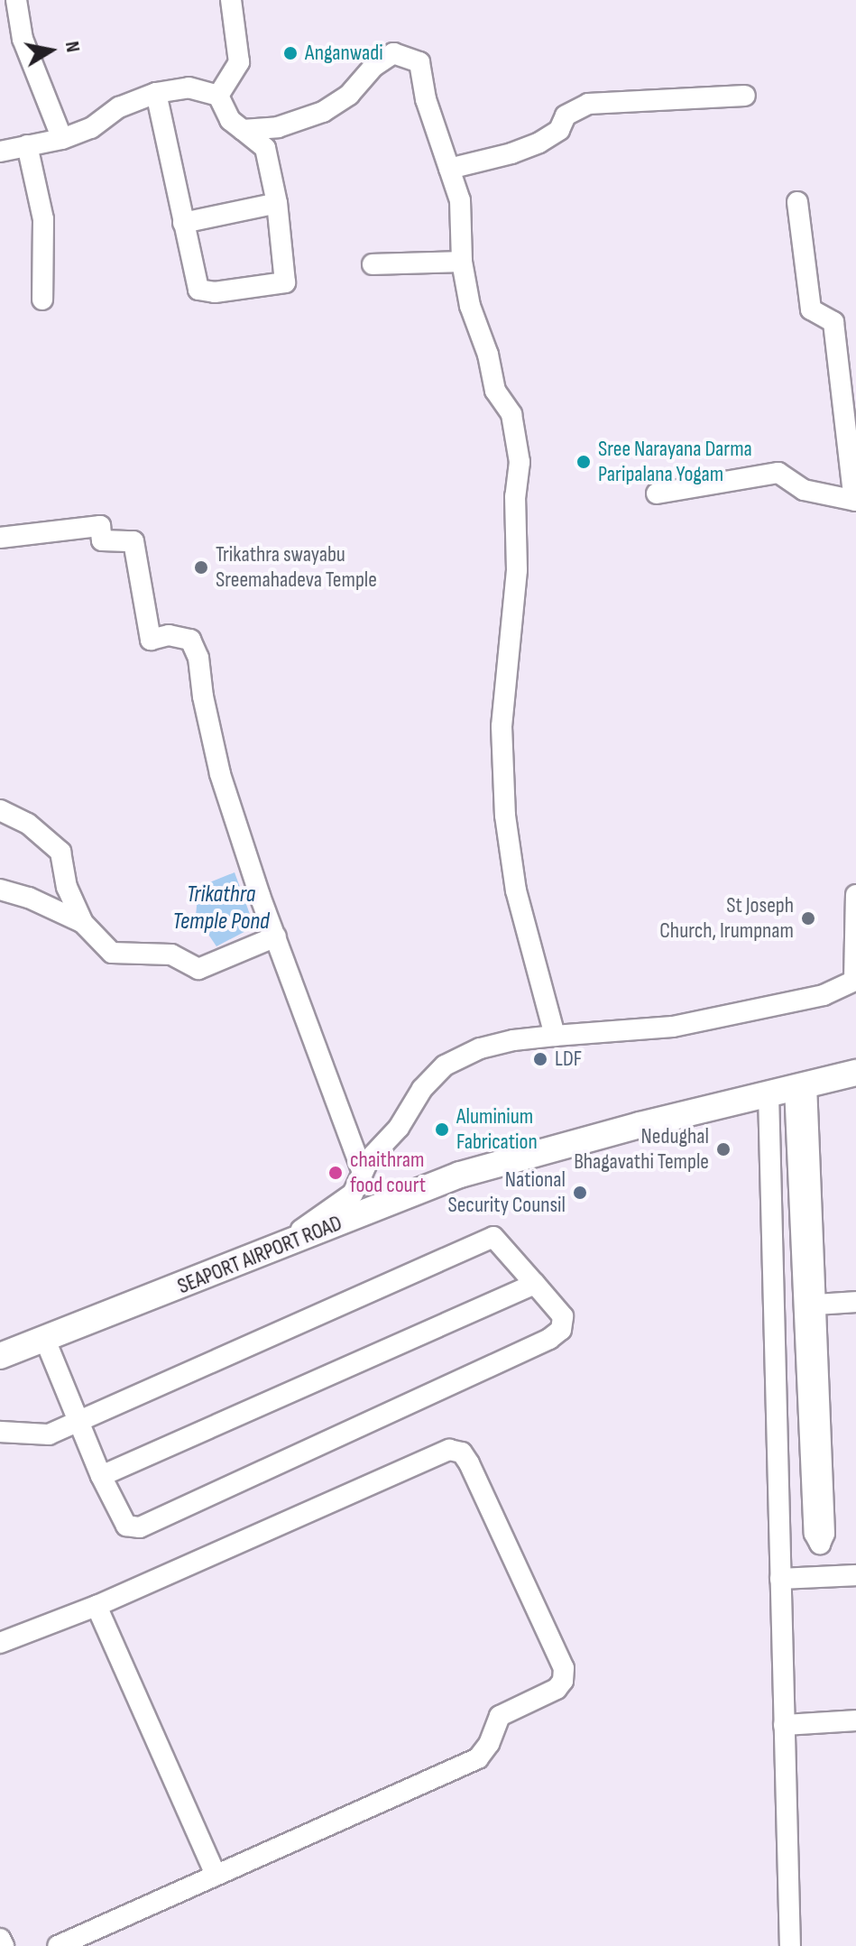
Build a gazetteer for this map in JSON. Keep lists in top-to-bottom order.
{
  "streets": {
    "main road": ["SEAPORT AIRPORT ROAD"]
  },
  "water": ["Trikathra Temple Pond"],
  "places": [
    "Anganwadi",
    "Sree Narayana Darma Paripalana Yogam",
    "Trikathra swayabu Sreemahadeva Temple",
    "St Joseph Church, Irumpnam",
    "LDF",
    "Aluminium Fabrication",
    "Nedughal Bhagavathi Temple",
    "chaithram food court",
    "National Security Counsil"
  ],
  "north": "right"
}
